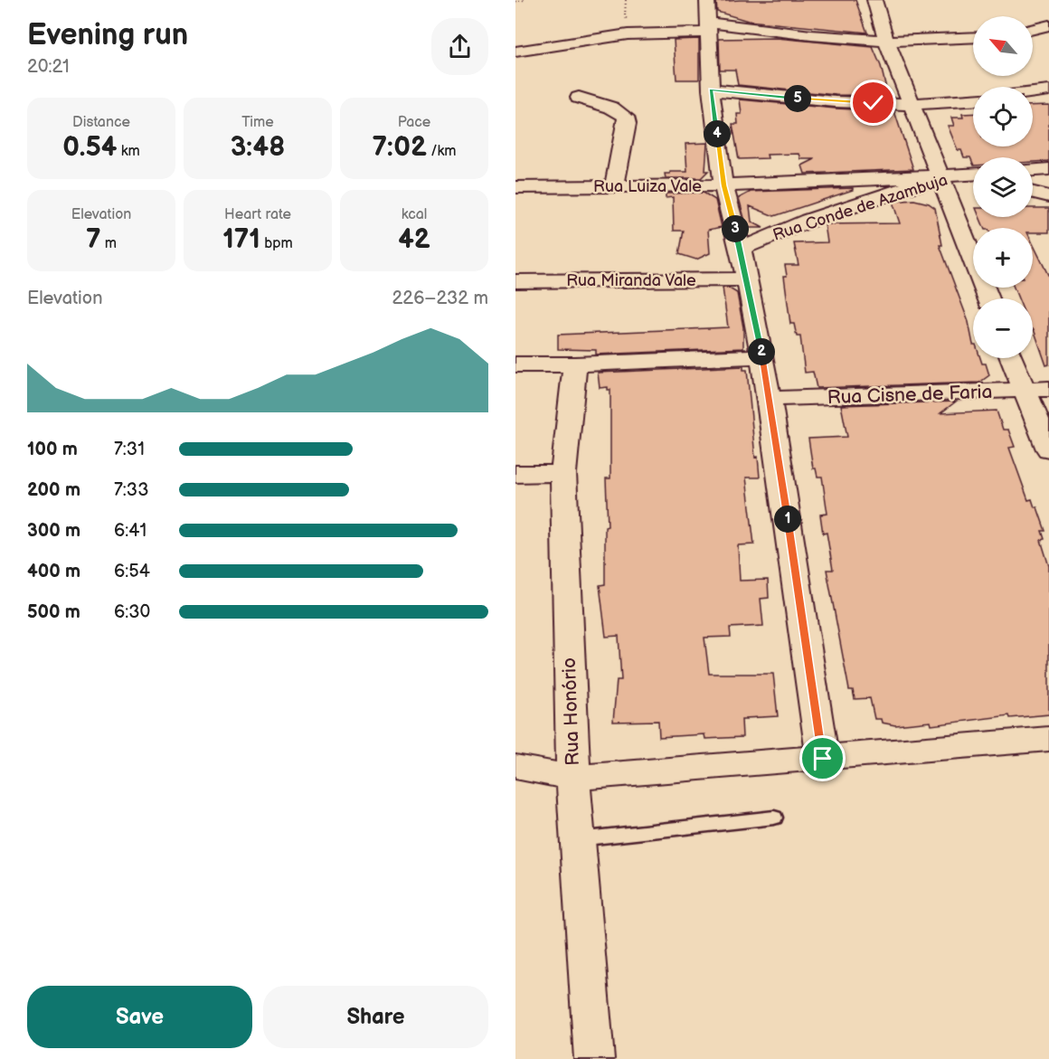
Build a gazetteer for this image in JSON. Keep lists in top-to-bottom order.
{
  "streets": {
    "street": [
      "Rua Luiza Vale",
      "Rua Conde de Azambuja",
      "Rua Miranda Vale",
      "Rua Cisne de Faria",
      "Rua Honório"
    ]
  },
  "crossings": [
    ["Rua Luiza Vale", "Rua Conde de Azambuja"]
  ],
  "north": "top left",
  "page": {
    "heading": ["Evening run", "20:21"],
    "map_buttons": ["+", "−"],
    "pins": [
      "5",
      "4",
      "3",
      "2",
      "1"
    ],
    "stats": [
      ["Distance", "0.54 km"],
      ["Time", "3:48"],
      ["Pace", "7:02 /km"],
      ["Elevation", "7 m"],
      ["Heart rate", "171 bpm"],
      ["kcal", "42"]
    ],
    "chart": ["Elevation", "226–232 m"],
    "list": [
      {
        "name": "100 m",
        "note": "7:31"
      },
      {
        "name": "200 m",
        "note": "7:33"
      },
      {
        "name": "300 m",
        "note": "6:41"
      },
      {
        "name": "400 m",
        "note": "6:54"
      },
      {
        "name": "500 m",
        "note": "6:30"
      }
    ],
    "buttons": ["Save", "Share"]
  }
}
